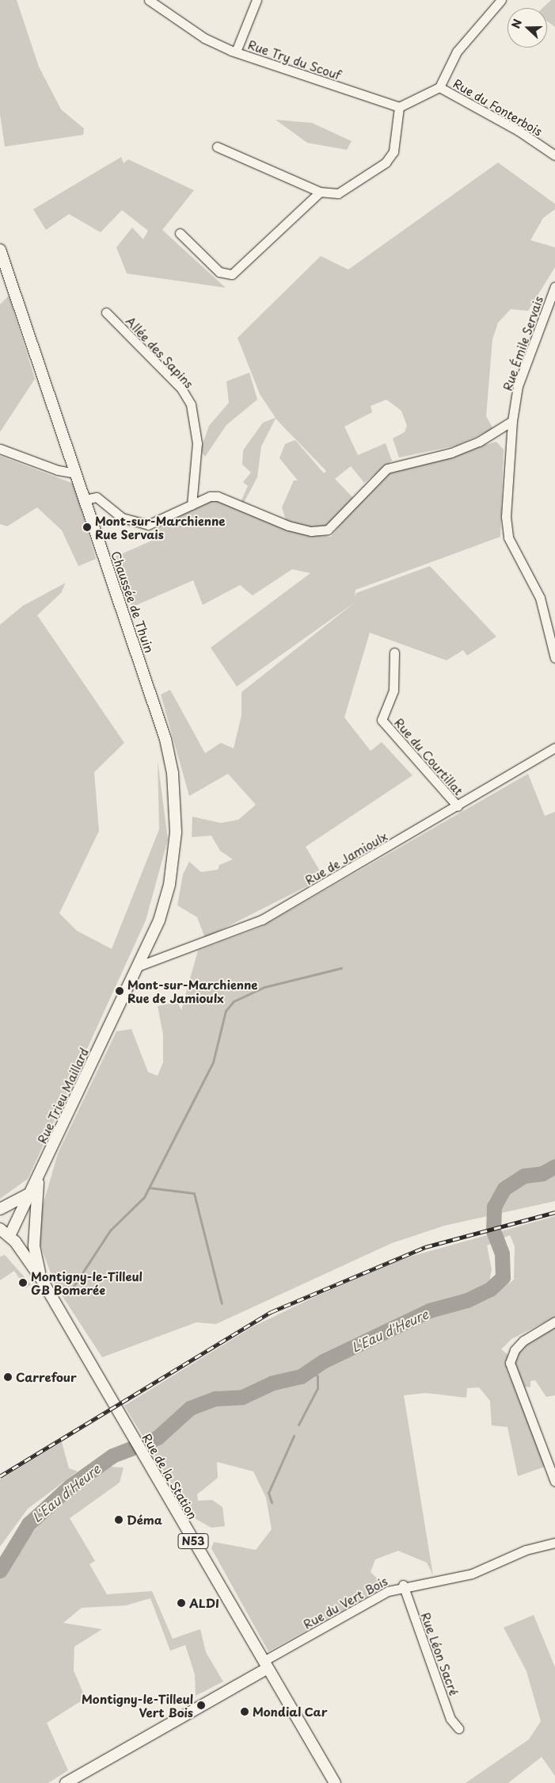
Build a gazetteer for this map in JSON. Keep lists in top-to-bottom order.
{
  "streets": {
    "main road": [
      "Chaussée de Thuin",
      "Rue Trieu Maillard",
      "Rue de la Station",
      "N53"
    ],
    "street": [
      "Rue Try du Scouf",
      "Rue du Fonterbois",
      "Rue Émile Servais",
      "Allée des Sapins",
      "Rue du Courtillat",
      "Rue de Jamioulx",
      "Rue du Vert Bois",
      "Rue Léon Sacré"
    ]
  },
  "crossings": [
    ["Chaussée de Thuin", "Rue de Jamioulx"],
    ["Chaussée de Thuin", "Rue Trieu Maillard"],
    ["Rue du Courtillat", "Rue de Jamioulx"],
    ["Rue de Jamioulx", "Rue Trieu Maillard"],
    ["Rue Trieu Maillard", "Rue de la Station"],
    ["Rue de la Station", "Rue du Vert Bois"],
    ["Rue du Vert Bois", "Rue Léon Sacré"]
  ],
  "water": ["L'Eau d'Heure"],
  "places": [
    "Mont-sur-Marchienne Rue Servais",
    "Mont-sur-Marchienne Rue de Jamioulx",
    "Montigny-le-Tilleul GB Bomerée",
    "Carrefour",
    "Déma",
    "ALDI",
    "Montigny-le-Tilleul Vert Bois",
    "Mondial Car"
  ],
  "north": "left"
}
